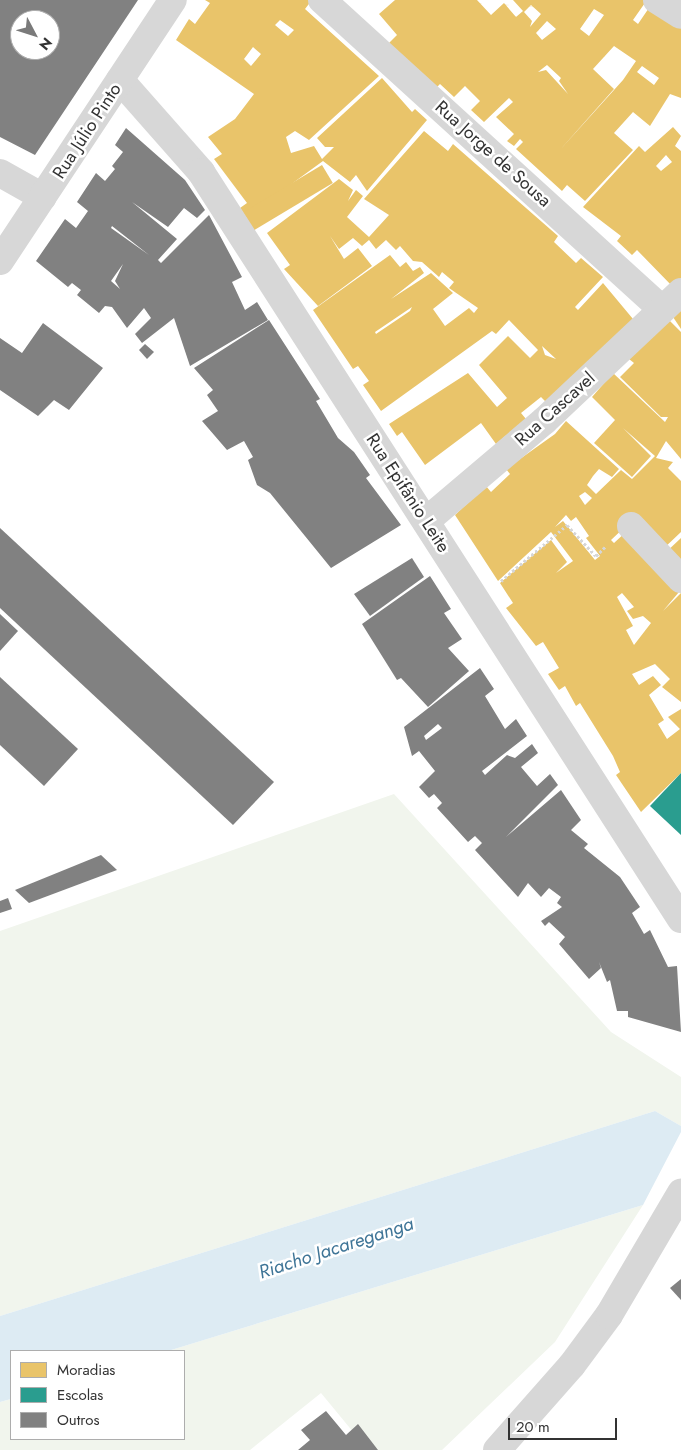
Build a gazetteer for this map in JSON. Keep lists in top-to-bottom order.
{
  "streets": {
    "street": [
      "Rua Júlio Pinto",
      "Rua Jorge de Sousa",
      "Rua Cascavel",
      "Rua Epifânio Leite"
    ]
  },
  "crossings": [
    ["Rua Júlio Pinto", "Rua Epifânio Leite"],
    ["Rua Jorge de Sousa", "Rua Cascavel"],
    ["Rua Cascavel", "Rua Epifânio Leite"]
  ],
  "water": ["Riacho Jacareganga"],
  "legend": ["Moradias", "Escolas", "Outros"],
  "scale_bar": "20 m",
  "north": "bottom right"
}
